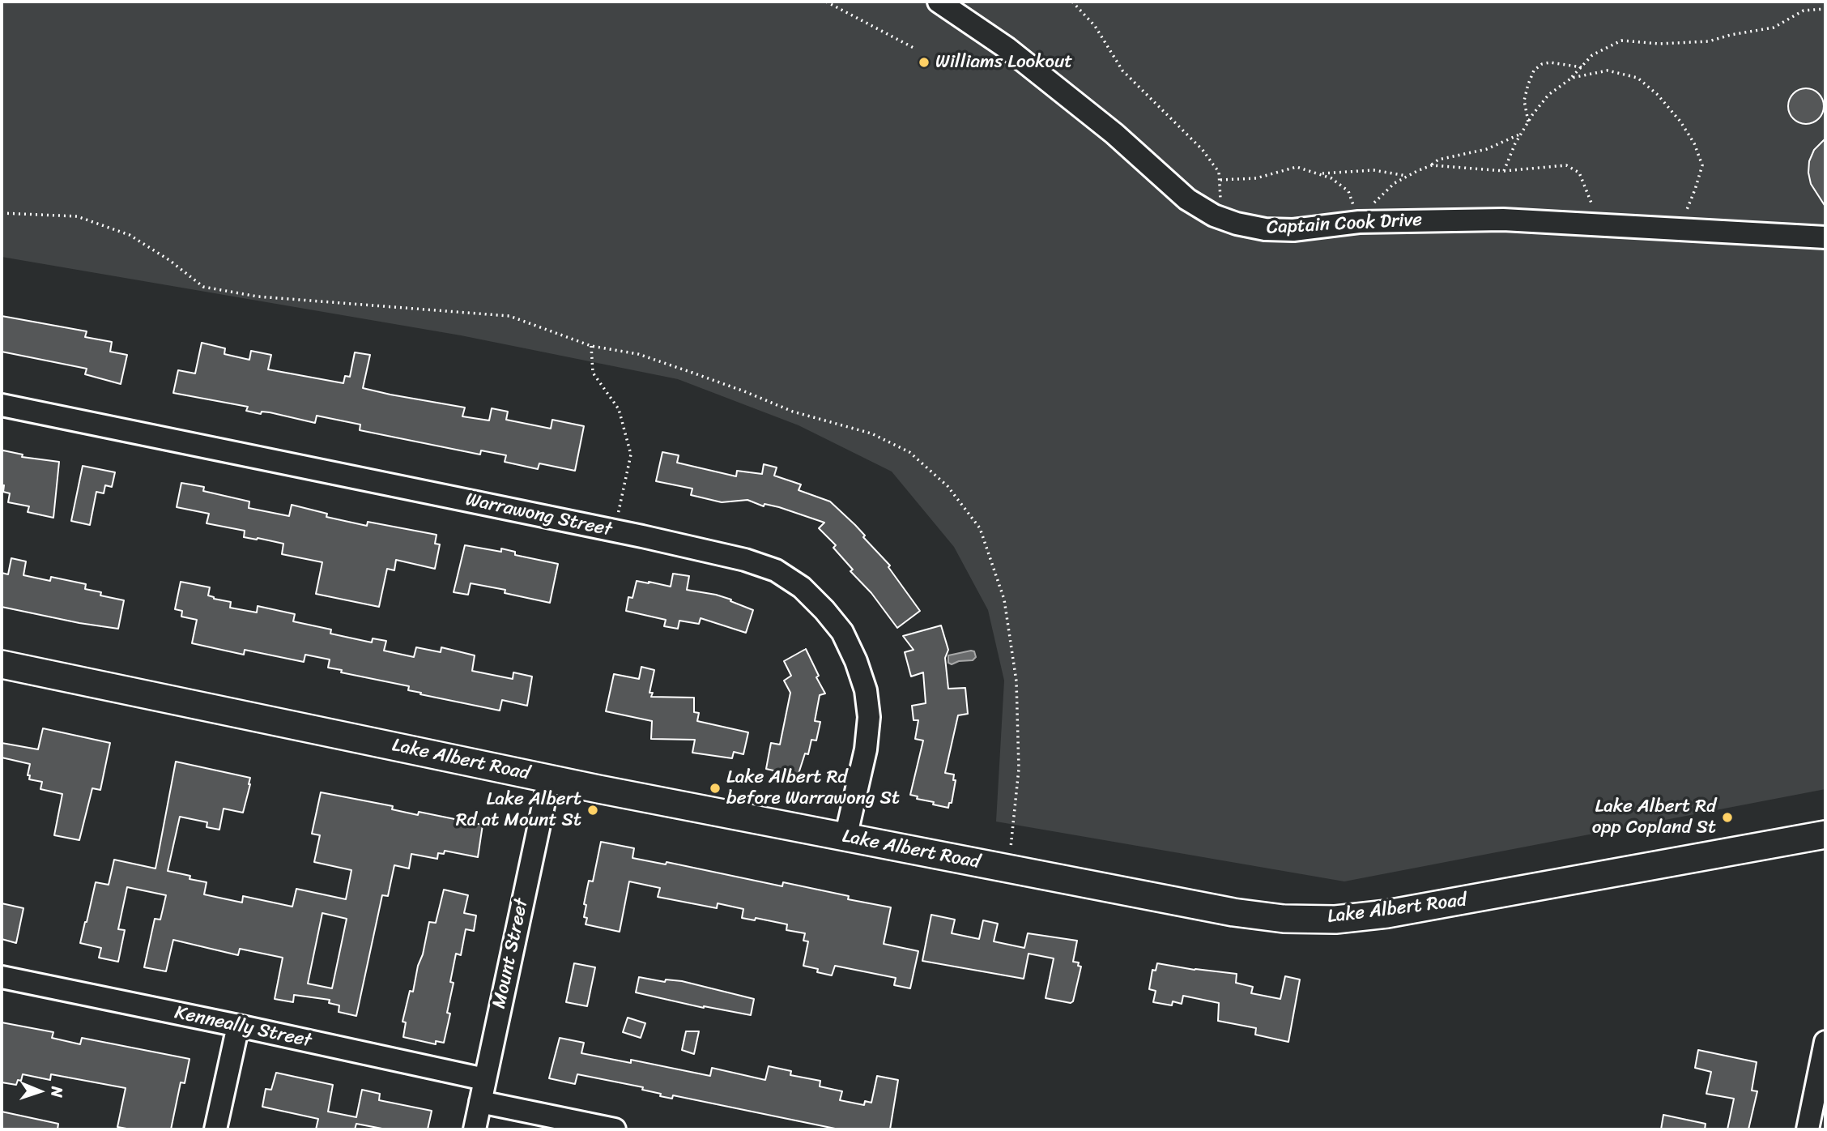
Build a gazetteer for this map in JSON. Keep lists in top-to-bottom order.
{
  "streets": {
    "main road": ["Lake Albert Road"],
    "street": [
      "Captain Cook Drive",
      "Warrawong Street",
      "Mount Street",
      "Kenneally Street"
    ]
  },
  "crossings": [
    ["Warrawong Street", "Lake Albert Road"],
    ["Lake Albert Road", "Mount Street"],
    ["Mount Street", "Kenneally Street"]
  ],
  "places": [
    "Williams Lookout",
    "Lake Albert Rd before Warrawong St",
    "Lake Albert Rd at Mount St",
    "Lake Albert Rd opp Copland St"
  ],
  "north": "right"
}
